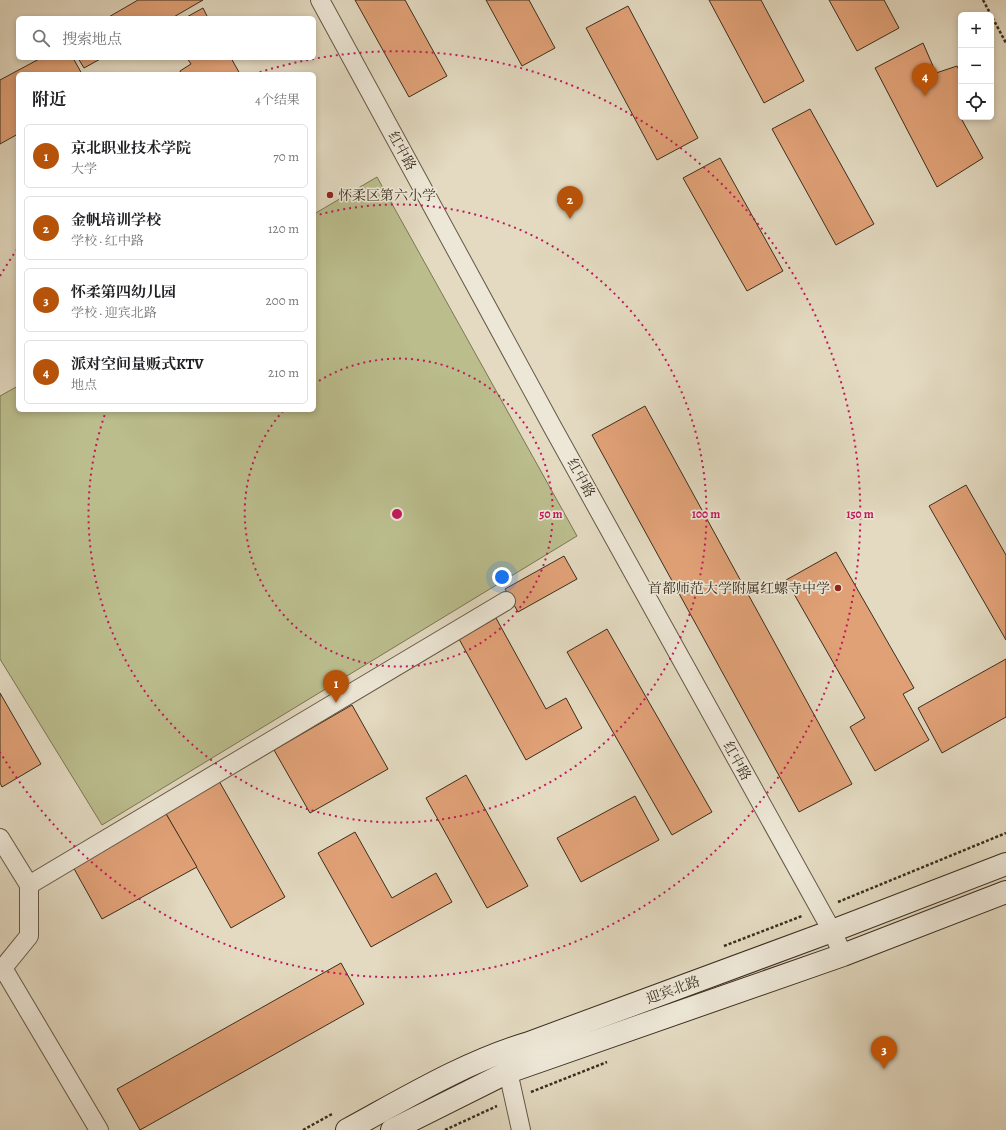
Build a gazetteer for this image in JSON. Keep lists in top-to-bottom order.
{
  "streets": {
    "main road": ["迎宾北路"],
    "street": ["红中路"]
  },
  "crossings": [
    ["红中路", "迎宾北路"]
  ],
  "places": ["怀柔区第六小学", "首都师范大学附属红螺寺中学"],
  "page": {
    "map_buttons": ["+", "−"],
    "search": "搜索地点",
    "pins": [
      "4",
      "2",
      "1",
      "3"
    ],
    "heading": ["附近", "4个结果"],
    "list": [
      {
        "mark": "1",
        "name": "京北职业技术学院",
        "note": "大学",
        "value": "70 m"
      },
      {
        "mark": "2",
        "name": "金帆培训学校",
        "note": "学校 · 红中路",
        "value": "120 m"
      },
      {
        "mark": "3",
        "name": "怀柔第四幼儿园",
        "note": "学校 · 迎宾北路",
        "value": "200 m"
      },
      {
        "mark": "4",
        "name": "派对空间量贩式KTV",
        "note": "地点",
        "value": "210 m"
      }
    ]
  },
  "rings": ["50 m", "100 m", "150 m"]
}
